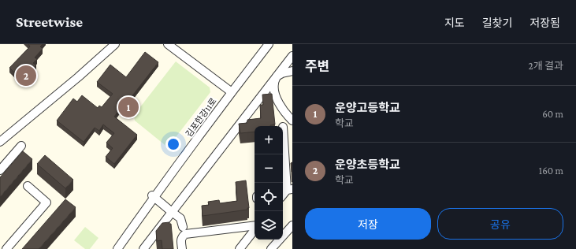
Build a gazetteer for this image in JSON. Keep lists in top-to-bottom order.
{
  "streets": {
    "street": ["김포한강11로"]
  },
  "page": {
    "header": "Streetwise",
    "nav": ["지도", "길찾기", "저장됨"],
    "heading": ["주변", "2개 결과"],
    "pins": ["2", "1"],
    "list": [
      {
        "mark": "1",
        "name": "운양고등학교",
        "note": "학교",
        "value": "60 m"
      },
      {
        "mark": "2",
        "name": "운양초등학교",
        "note": "학교",
        "value": "160 m"
      }
    ],
    "map_buttons": ["+", "−"],
    "buttons": ["저장", "공유"]
  }
}
